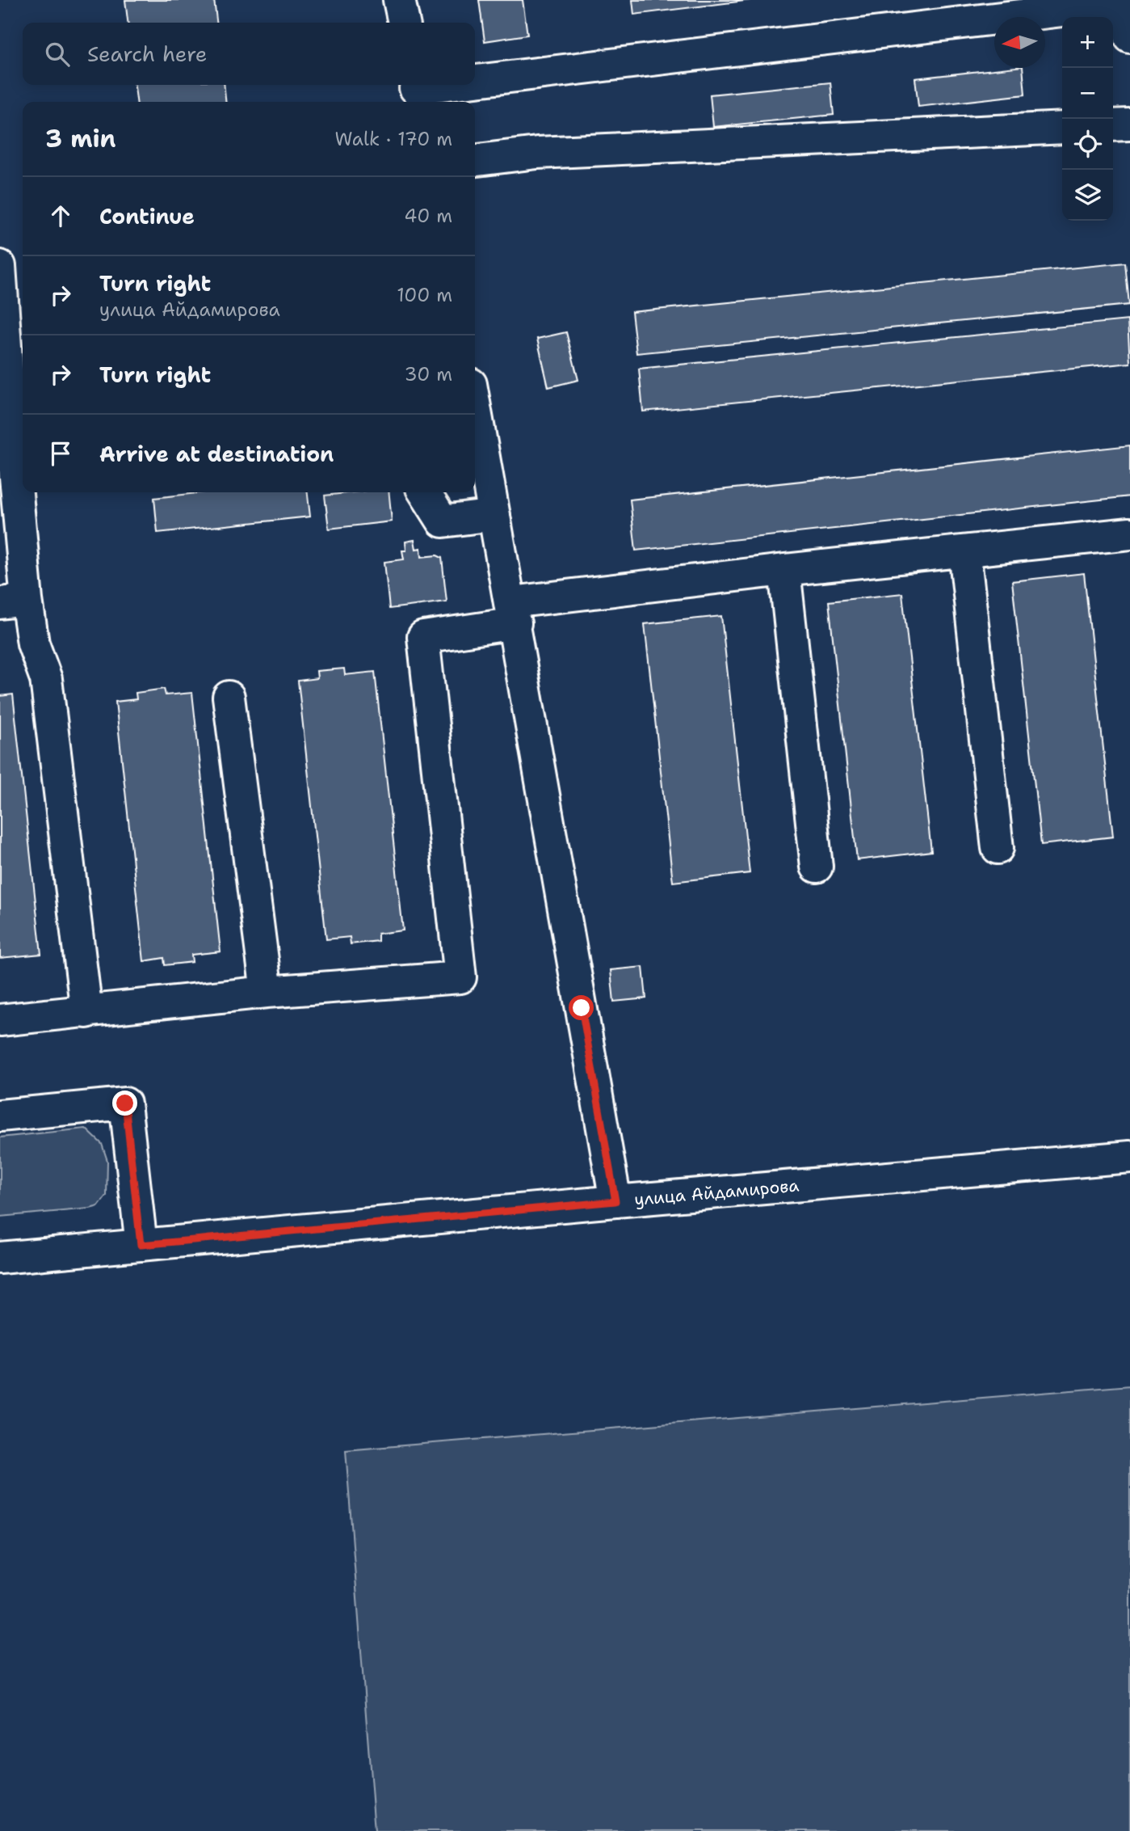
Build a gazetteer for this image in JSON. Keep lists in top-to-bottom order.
{
  "streets": {
    "main road": ["улица Айдамирова"]
  },
  "north": "left",
  "page": {
    "map_buttons": ["+", "−"],
    "search": "Search here",
    "heading": ["3 min", "Walk · 170 m"],
    "list": [
      ["Continue", "40 m"],
      ["Turn right", "улица Айдамирова", "100 m"],
      ["Turn right", "30 m"],
      "Arrive at destination"
    ]
  }
}
